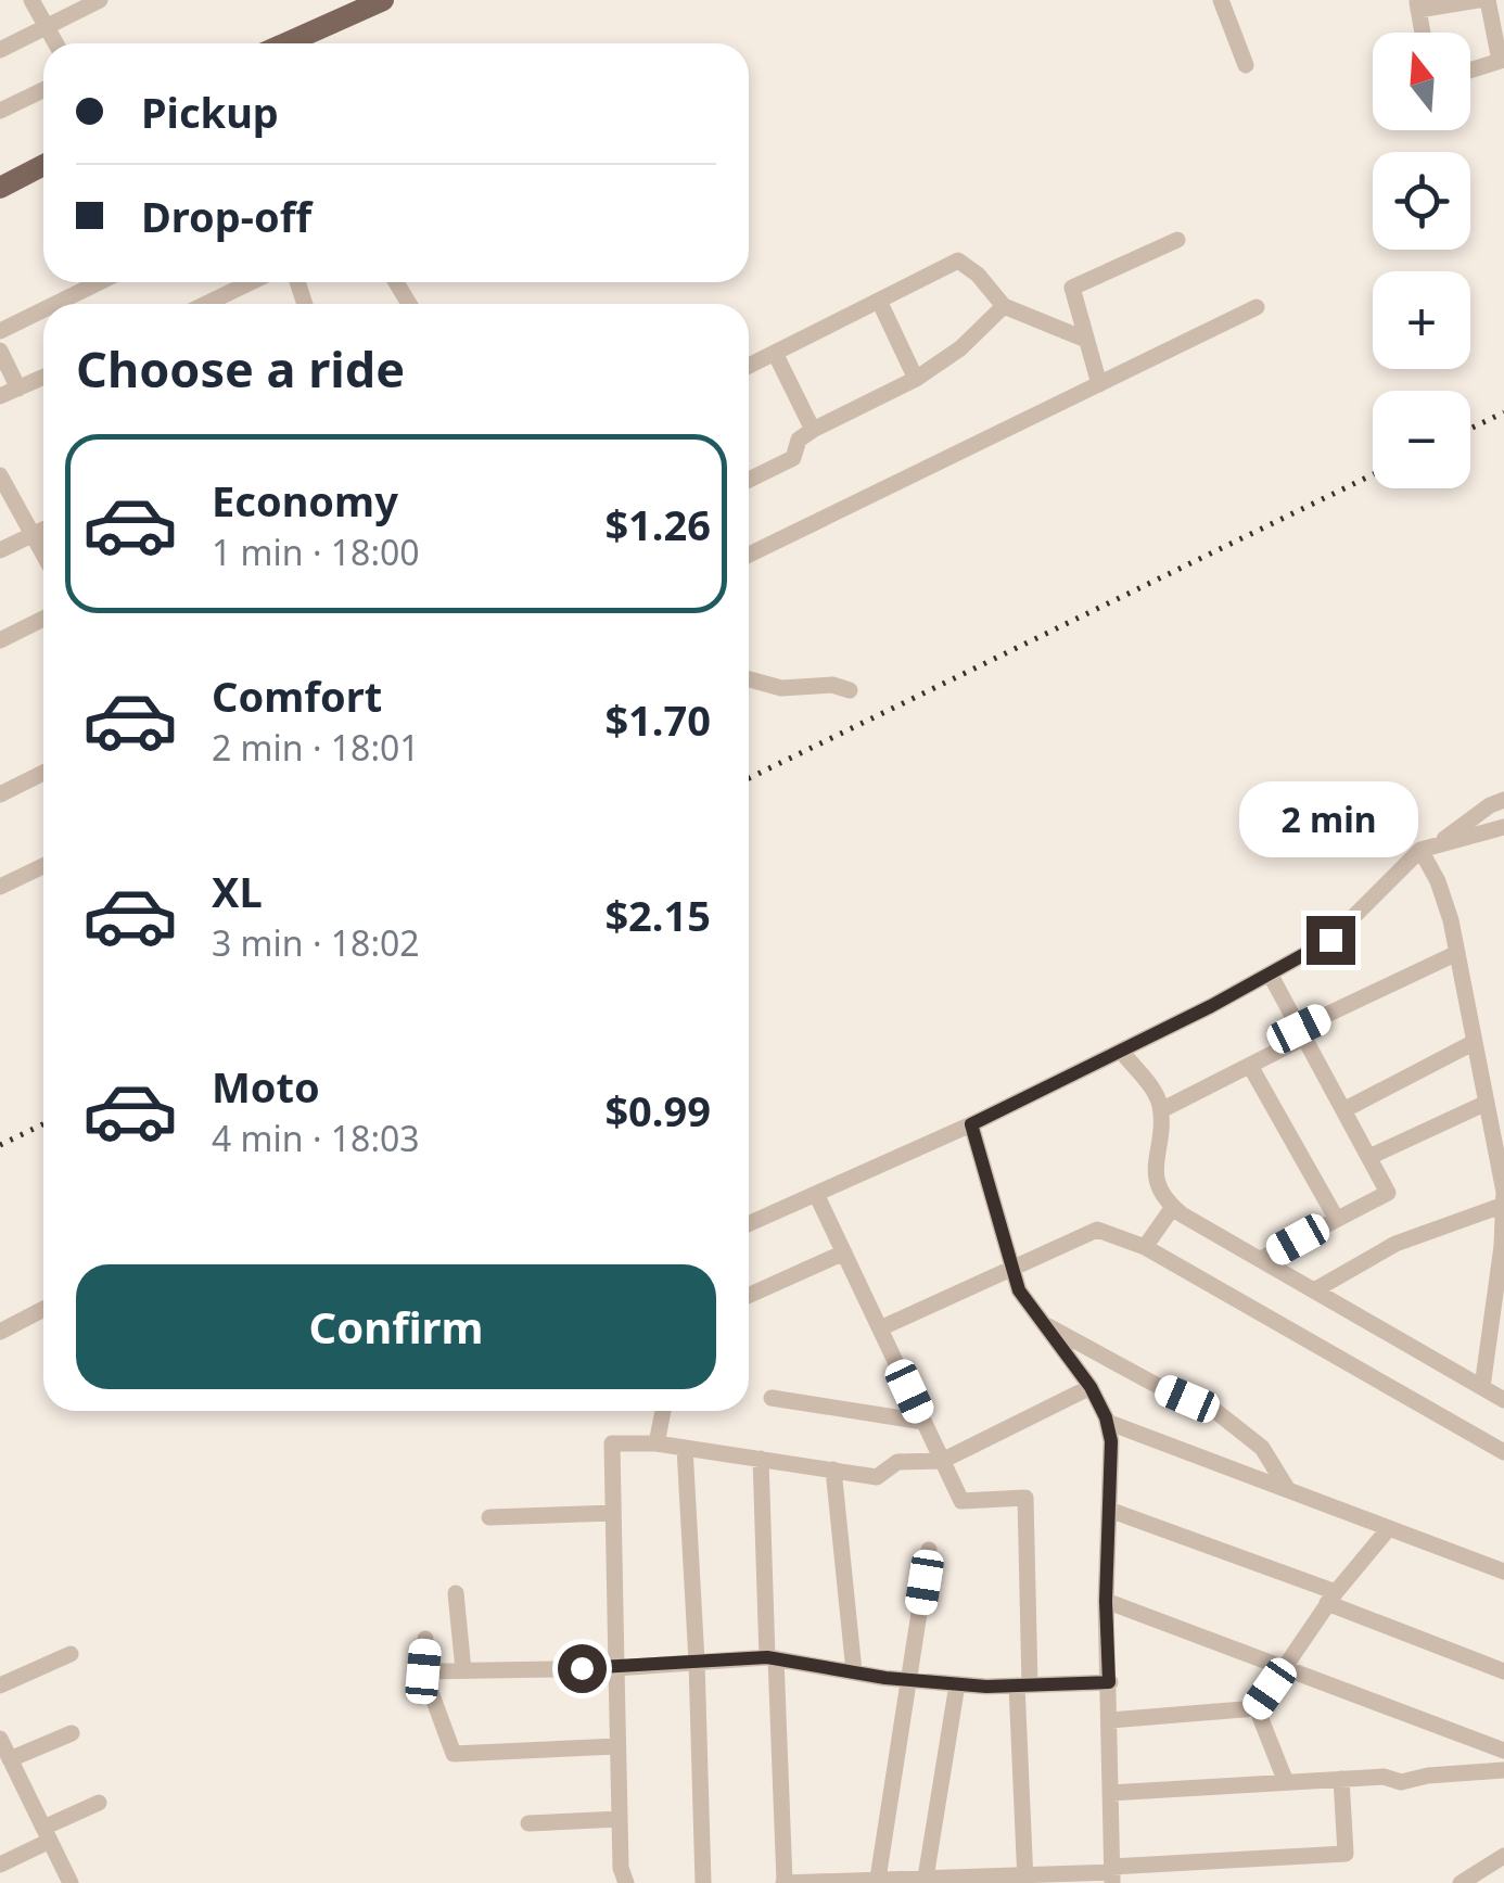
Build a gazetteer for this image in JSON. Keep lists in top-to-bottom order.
{
  "north": "top",
  "page": {
    "map_buttons": ["+", "−"],
    "banner": ["Pickup", "Drop-off"],
    "heading": "Choose a ride",
    "list": [
      {
        "name": "Economy",
        "note": "1 min · 18:00",
        "value": "$1.26"
      },
      {
        "name": "Comfort",
        "note": "2 min · 18:01",
        "value": "$1.70"
      },
      {
        "name": "XL",
        "note": "3 min · 18:02",
        "value": "$2.15"
      },
      {
        "name": "Moto",
        "note": "4 min · 18:03",
        "value": "$0.99"
      }
    ],
    "bubble": "2 min",
    "buttons": "Confirm"
  }
}
